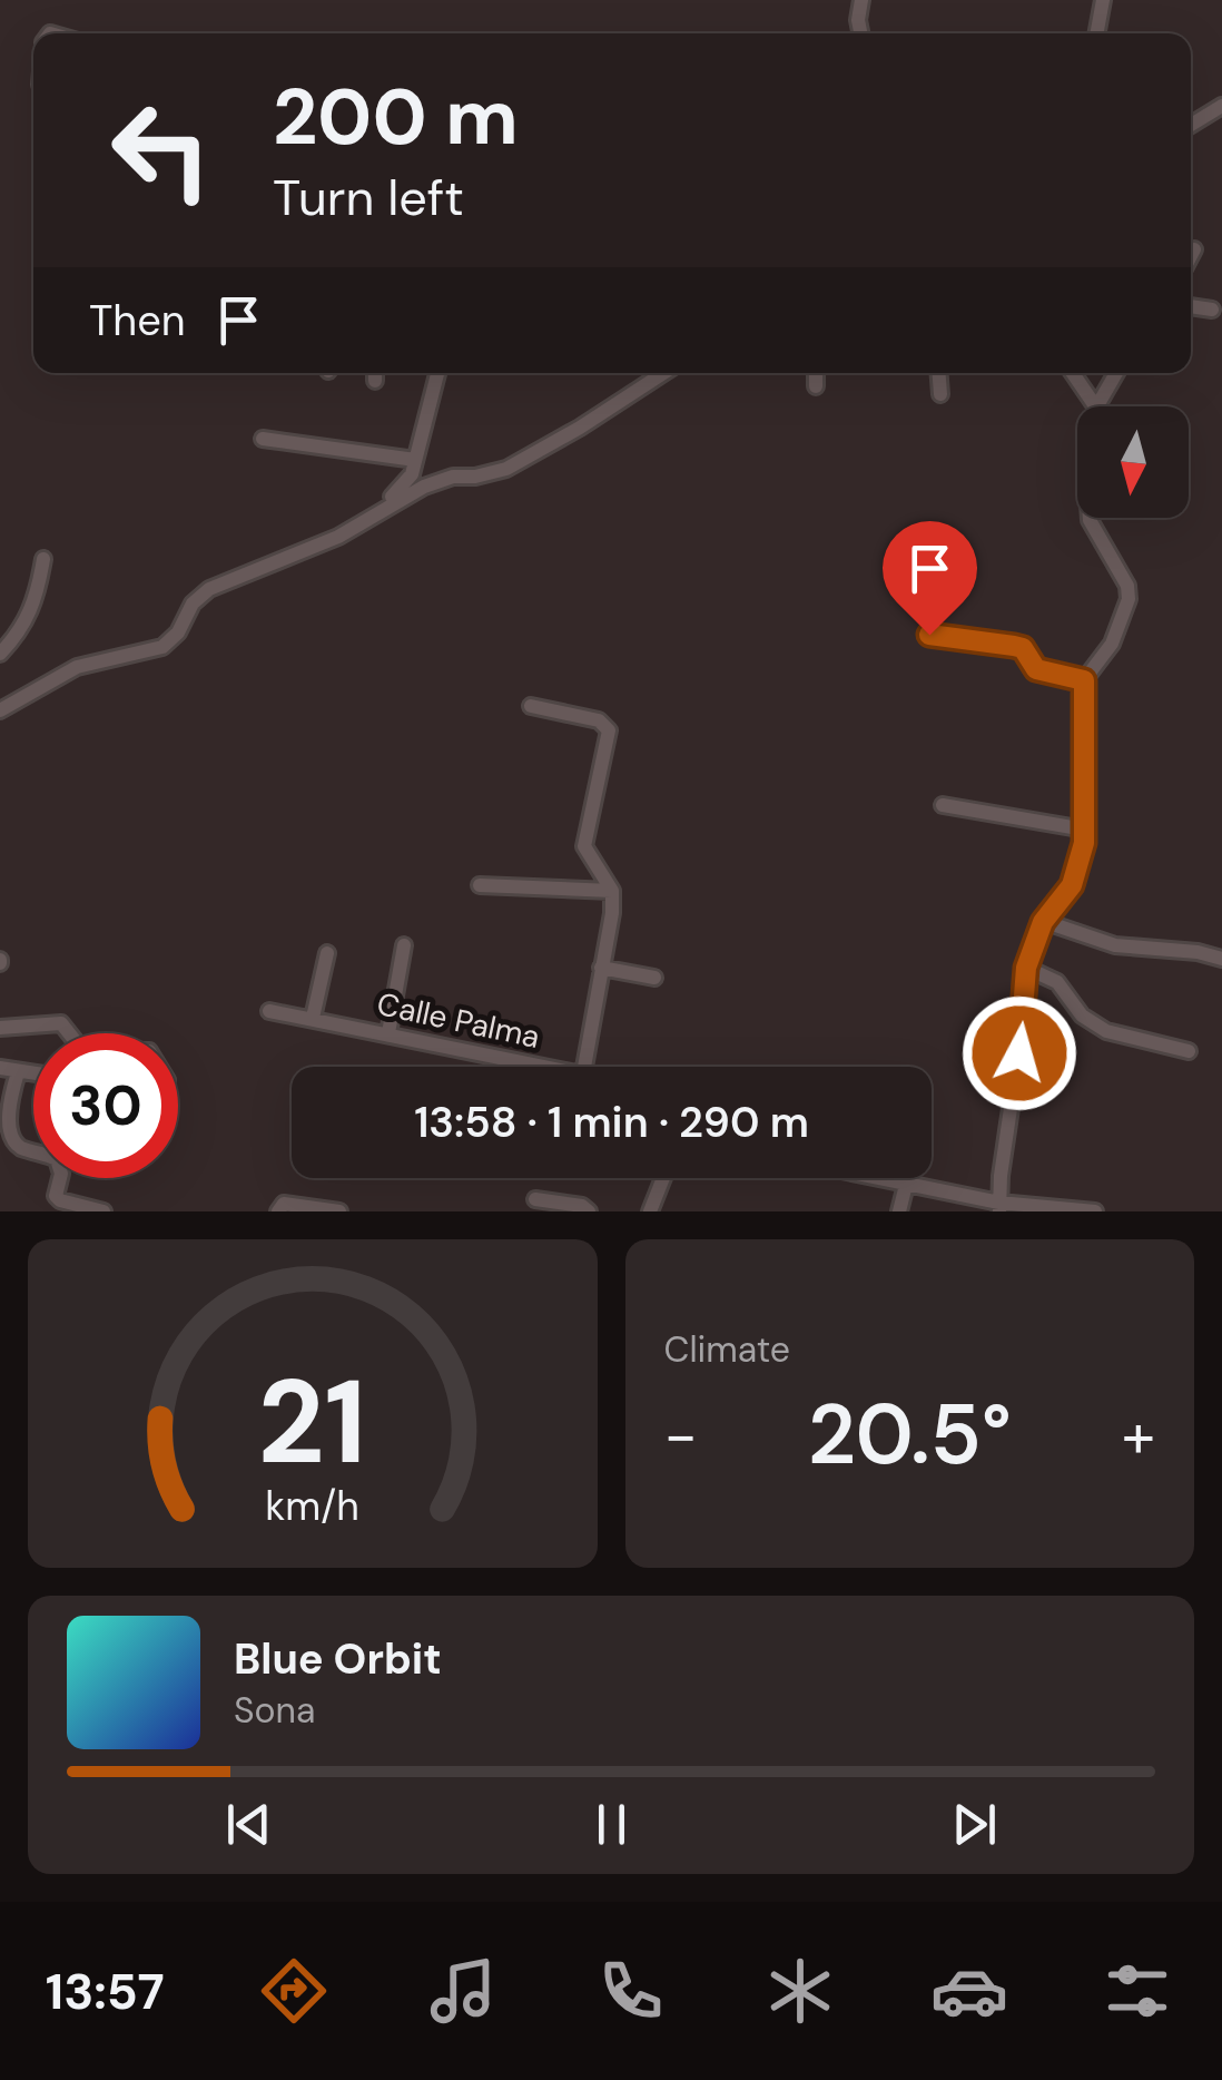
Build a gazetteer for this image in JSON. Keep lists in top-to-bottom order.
{
  "streets": {
    "street": ["Calle Palma"]
  },
  "north": "bottom",
  "page": {
    "turn": ["200 m", "Turn left"],
    "then": "Then",
    "limit": "30",
    "trip": "13:58 · 1 min · 290 m",
    "tile": "Climate",
    "heat": ["−", "20.5°", "+"],
    "song": ["Blue Orbit", "Sona"],
    "tabs": "13:57",
    "gauge": ["21", "km/h"]
  }
}
